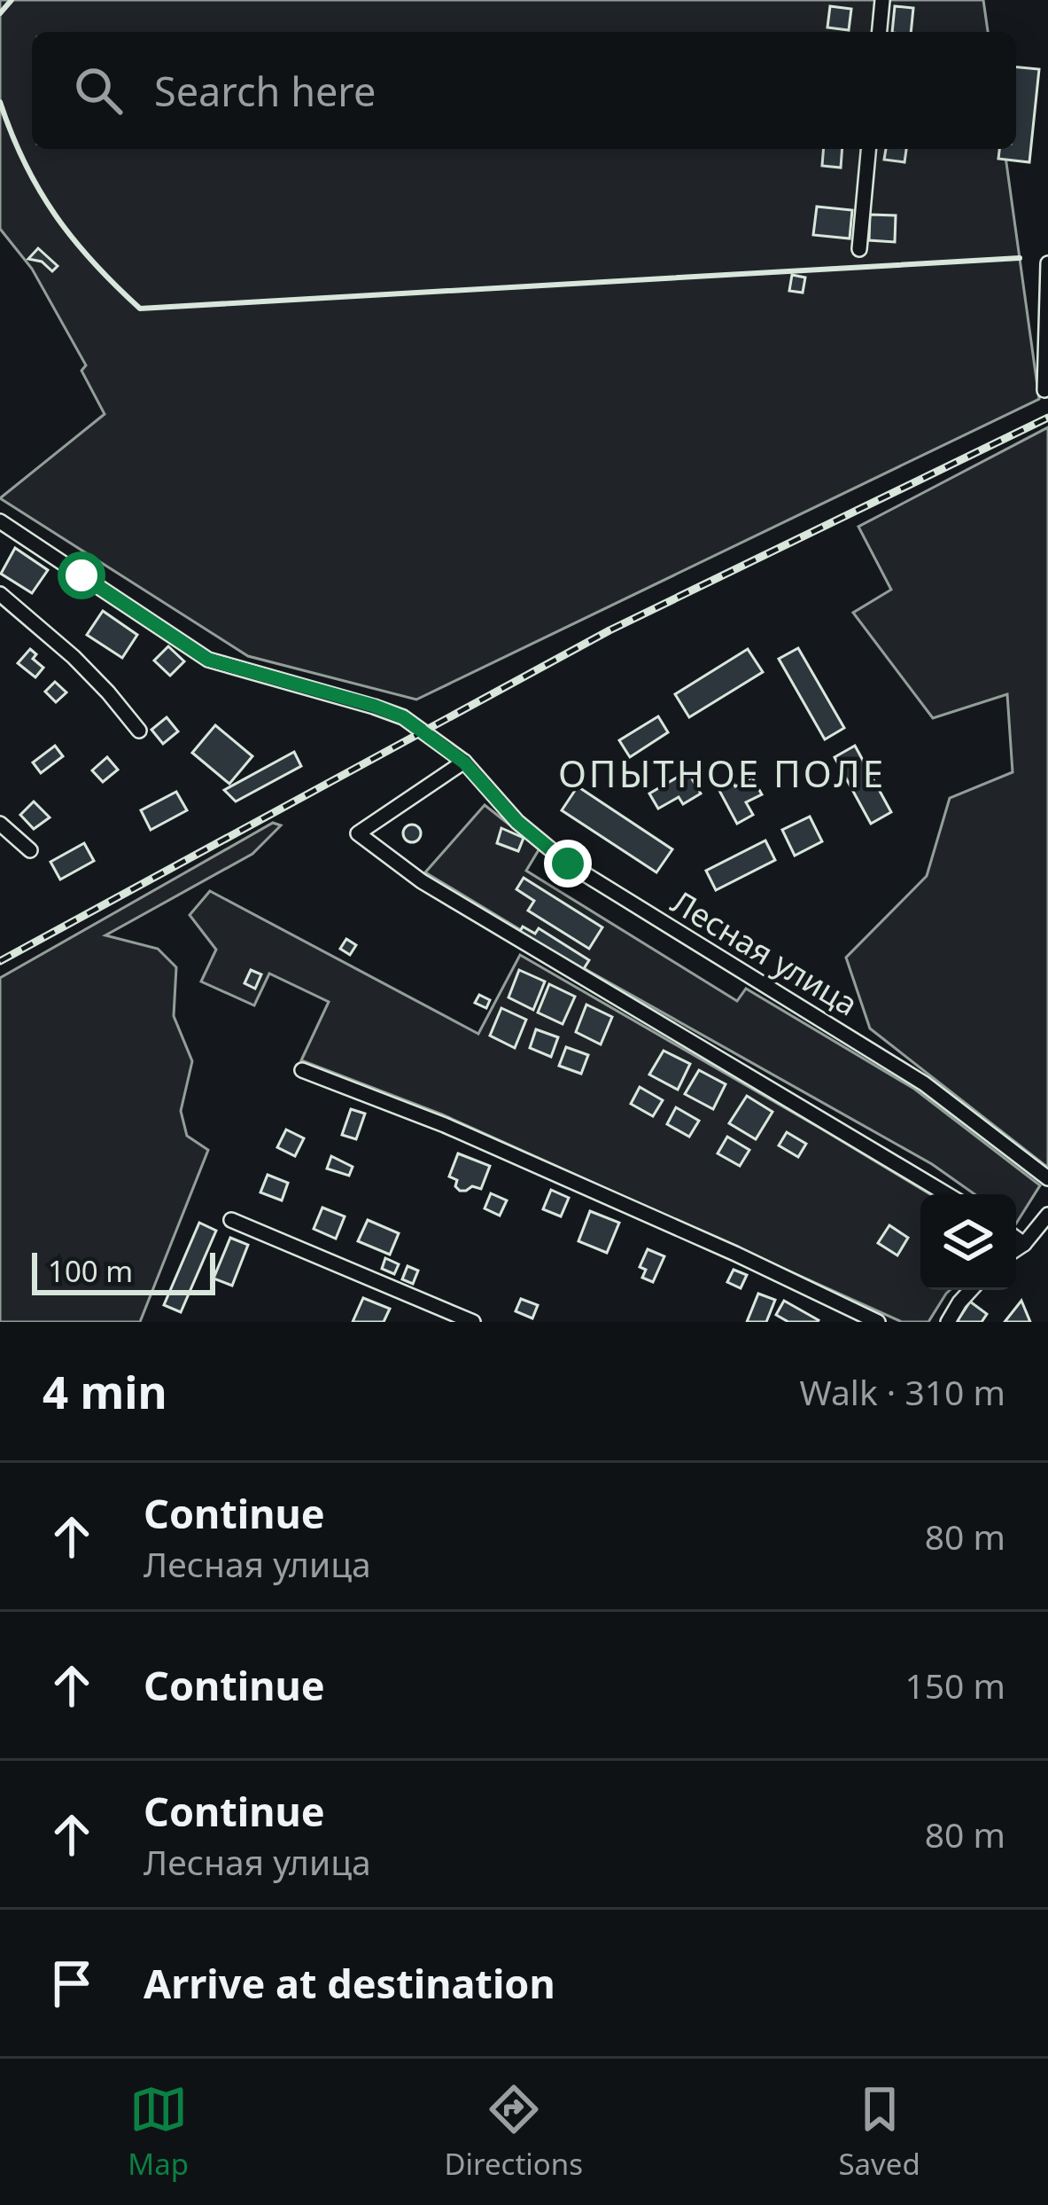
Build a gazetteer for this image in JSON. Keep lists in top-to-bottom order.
{
  "streets": {
    "street": ["Лесная улица"]
  },
  "districts": ["ОПЫТНОЕ ПОЛЕ"],
  "scale_bar": "100 m",
  "page": {
    "search": "Search here",
    "scale": "100 m",
    "heading": ["4 min", "Walk · 310 m"],
    "list": [
      ["Continue", "Лесная улица", "80 m"],
      ["Continue", "150 m"],
      ["Continue", "Лесная улица", "80 m"],
      "Arrive at destination"
    ],
    "nav": ["Map", "Directions", "Saved"]
  }
}
